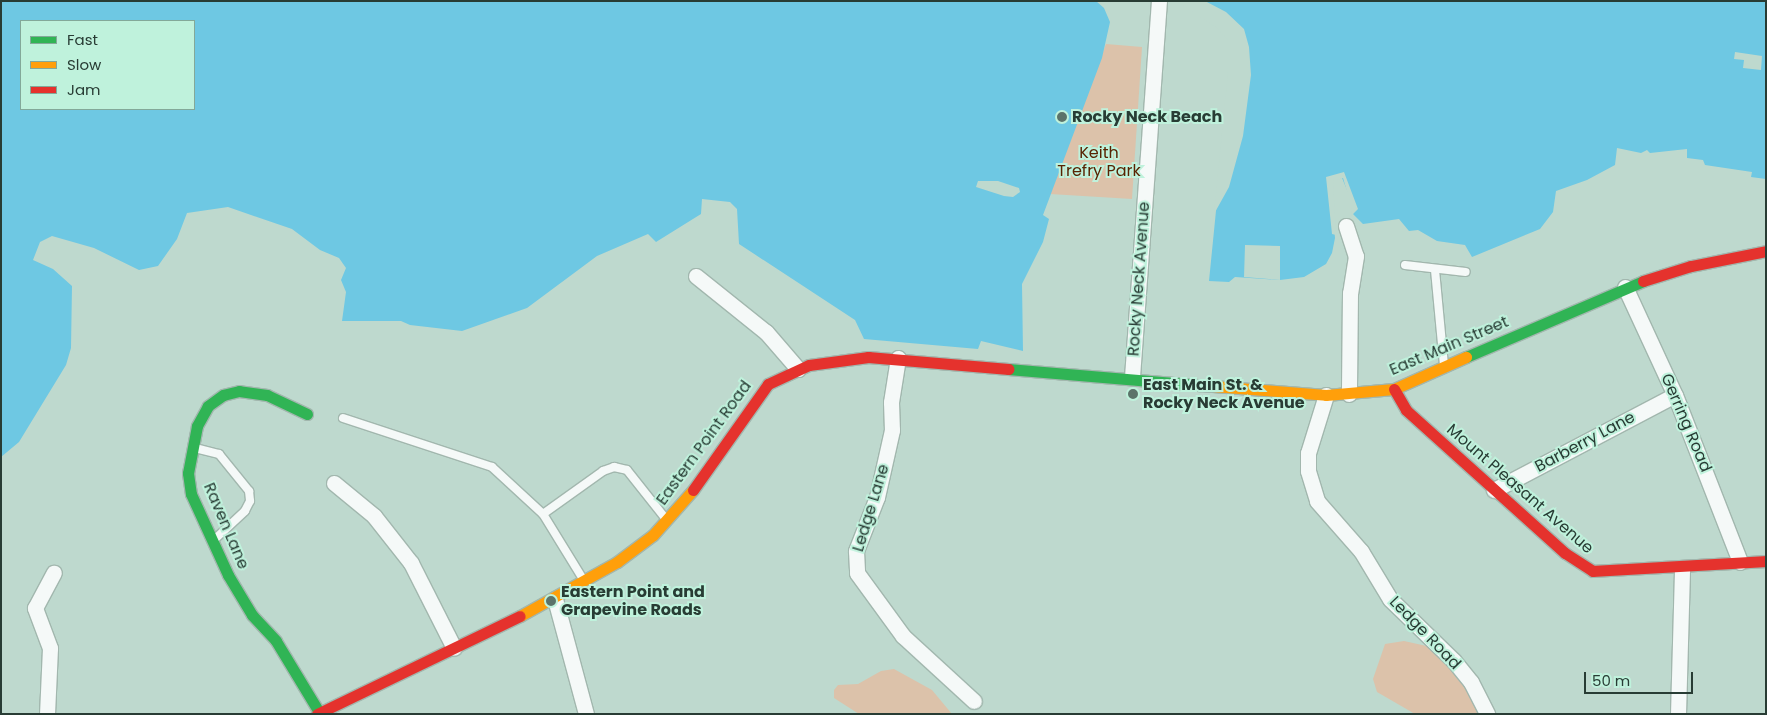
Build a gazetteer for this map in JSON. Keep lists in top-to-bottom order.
{
  "streets": {
    "main road": [
      "East Main Street",
      "Eastern Point Road",
      "Mount Pleasant Avenue",
      "Raven Lane"
    ],
    "street": [
      "Rocky Neck Avenue",
      "Gerring Road",
      "Barberry Lane",
      "Ledge Lane",
      "Ledge Road"
    ]
  },
  "crossings": [
    ["Rocky Neck Avenue", "East Main Street"],
    ["Rocky Neck Avenue", "Eastern Point Road"],
    ["East Main Street", "Gerring Road"],
    ["East Main Street", "Eastern Point Road"],
    ["East Main Street", "Mount Pleasant Avenue"],
    ["East Main Street", "Ledge Road"],
    ["Gerring Road", "Barberry Lane"],
    ["Gerring Road", "Mount Pleasant Avenue"],
    ["Barberry Lane", "Mount Pleasant Avenue"],
    ["Eastern Point Road", "Ledge Lane"],
    ["Eastern Point Road", "Raven Lane"]
  ],
  "parks": ["Keith Trefry Park"],
  "places": ["Rocky Neck Beach", "East Main St. & Rocky Neck Avenue", "Eastern Point and Grapevine Roads"],
  "legend": ["Fast", "Slow", "Jam"],
  "scale_bar": "50 m"
}
